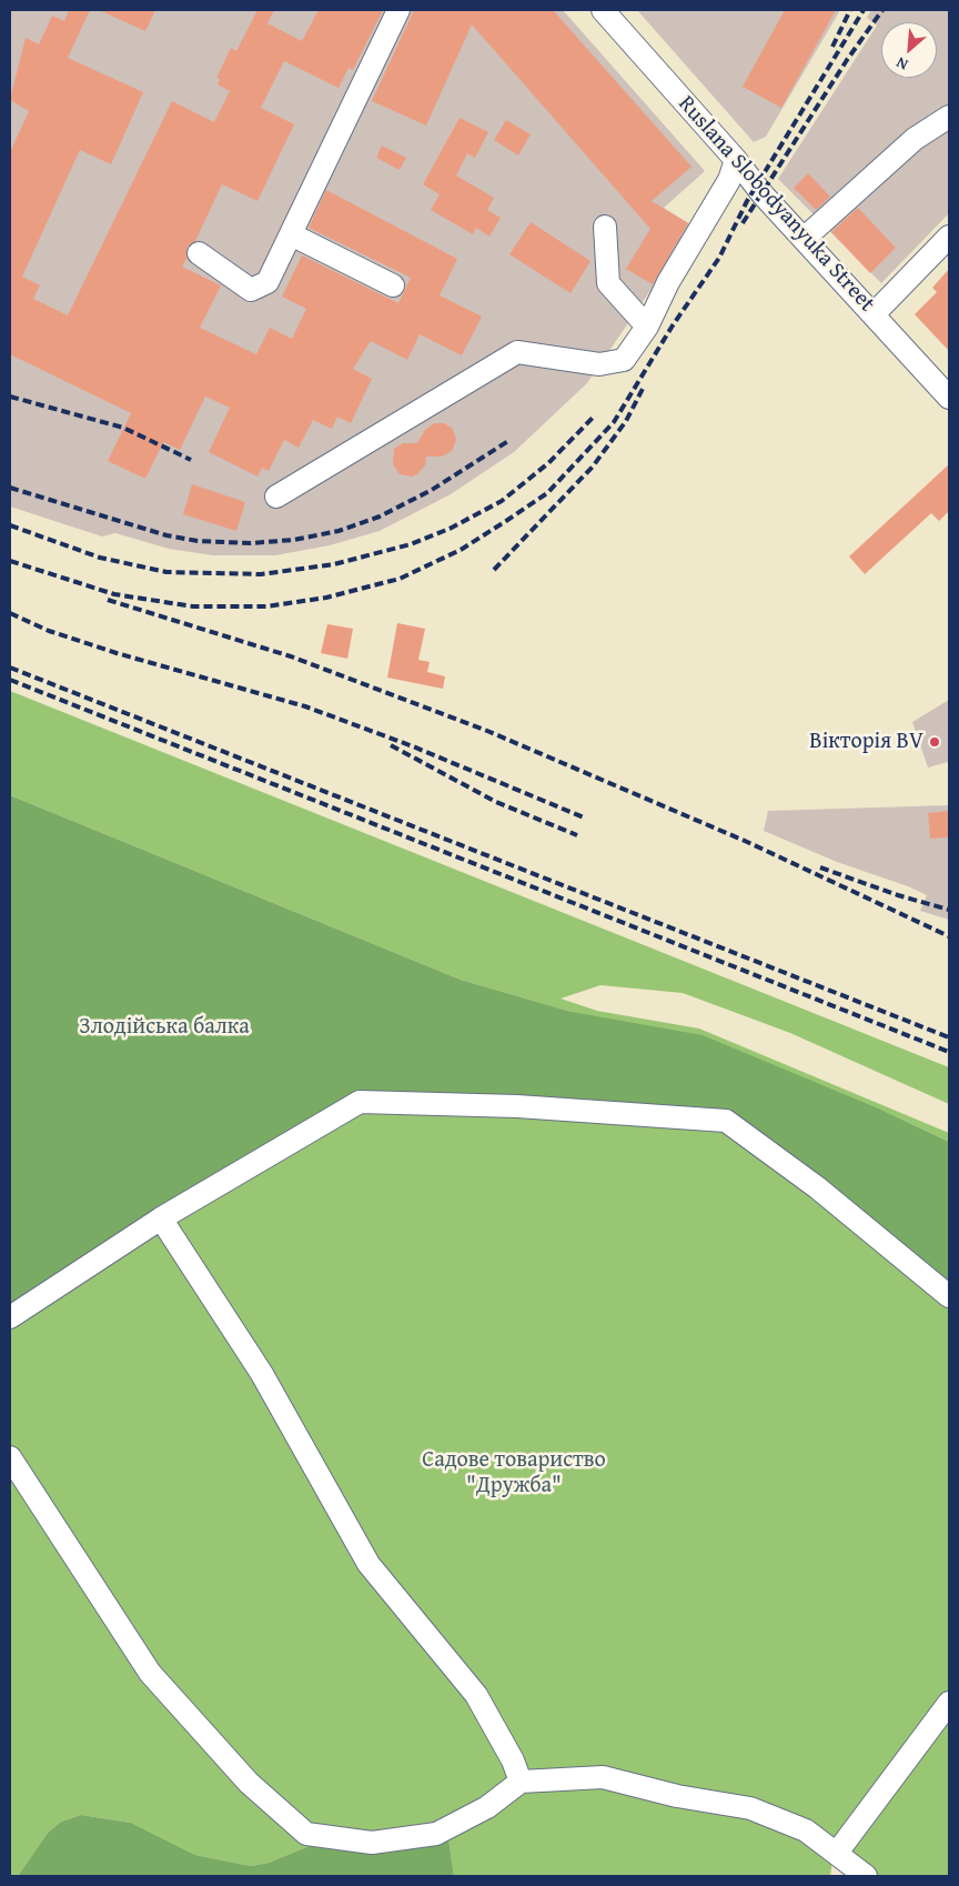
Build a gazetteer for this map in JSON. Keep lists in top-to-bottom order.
{
  "streets": {
    "street": ["Ruslana Slobodyanyuka Street"]
  },
  "parks": ["Злодійська балка", "Садове товариство \"Дружба\""],
  "places": ["Вікторія BV"],
  "north": "bottom left"
}
